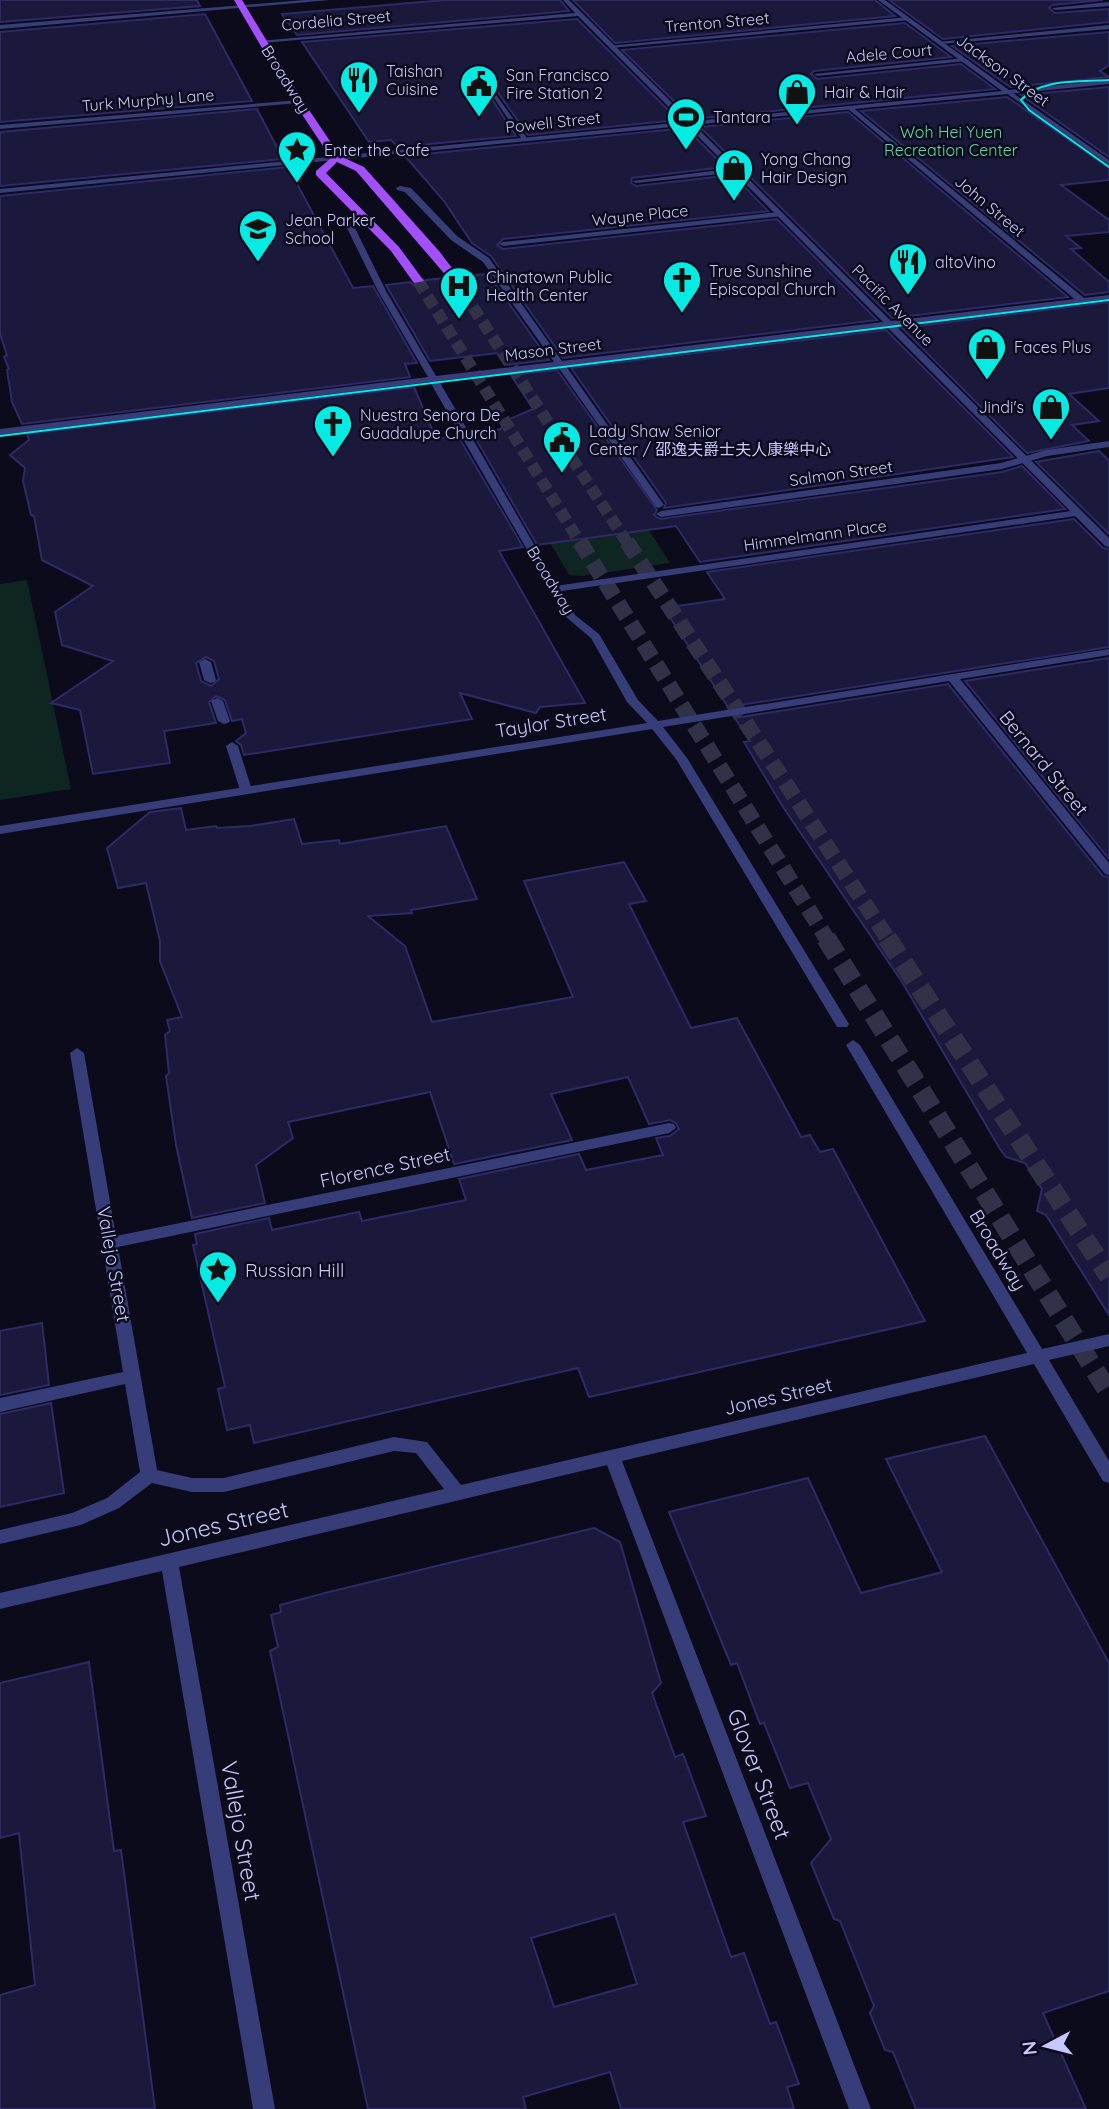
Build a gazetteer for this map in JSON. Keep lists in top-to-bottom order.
{
  "streets": {
    "main road": ["Broadway"],
    "street": [
      "Cordelia Street",
      "Trenton Street",
      "Adele Court",
      "Jackson Street",
      "Turk Murphy Lane",
      "Powell Street",
      "John Street",
      "Wayne Place",
      "Pacific Avenue",
      "Mason Street",
      "Salmon Street",
      "Himmelmann Place",
      "Taylor Street",
      "Bernard Street",
      "Florence Street",
      "Vallejo Street",
      "Jones Street",
      "Glover Street"
    ]
  },
  "crossings": [
    ["Cordelia Street", "Broadway"],
    ["Cordelia Street", "Pacific Avenue"],
    ["Trenton Street", "Jackson Street"],
    ["Trenton Street", "Pacific Avenue"],
    ["Adele Court", "Jackson Street"],
    ["Jackson Street", "Powell Street"],
    ["Broadway", "Turk Murphy Lane"],
    ["Broadway", "Powell Street"],
    ["Broadway", "Mason Street"],
    ["Broadway", "Himmelmann Place"],
    ["Broadway", "Taylor Street"],
    ["Broadway", "Jones Street"],
    ["Powell Street", "John Street"],
    ["Powell Street", "Pacific Avenue"],
    ["John Street", "Mason Street"],
    ["Wayne Place", "Pacific Avenue"],
    ["Pacific Avenue", "Mason Street"],
    ["Pacific Avenue", "Salmon Street"],
    ["Pacific Avenue", "Himmelmann Place"],
    ["Mason Street", "Salmon Street"],
    ["Taylor Street", "Bernard Street"],
    ["Florence Street", "Vallejo Street"],
    ["Vallejo Street", "Jones Street"],
    ["Jones Street", "Glover Street"]
  ],
  "parks": ["Woh Hei Yuen Recreation Center"],
  "places": {
    "restaurant": ["Taishan Cuisine", "altoVino"],
    "public building": ["San Francisco Fire Station 2", "Lady Shaw Senior Center / 邵逸夫爵士夫人康樂中心"],
    "shop": [
      "Hair & Hair",
      "Yong Chang Hair Design",
      "Faces Plus",
      "Jindi's"
    ],
    "sports": ["Tantara"],
    "place": ["Enter the Cafe", "Russian Hill"],
    "school or university": ["Jean Parker School"],
    "church": ["True Sunshine Episcopal Church", "Nuestra Senora De Guadalupe Church"],
    "hospital": ["Chinatown Public Health Center"]
  },
  "north": "left"
}
